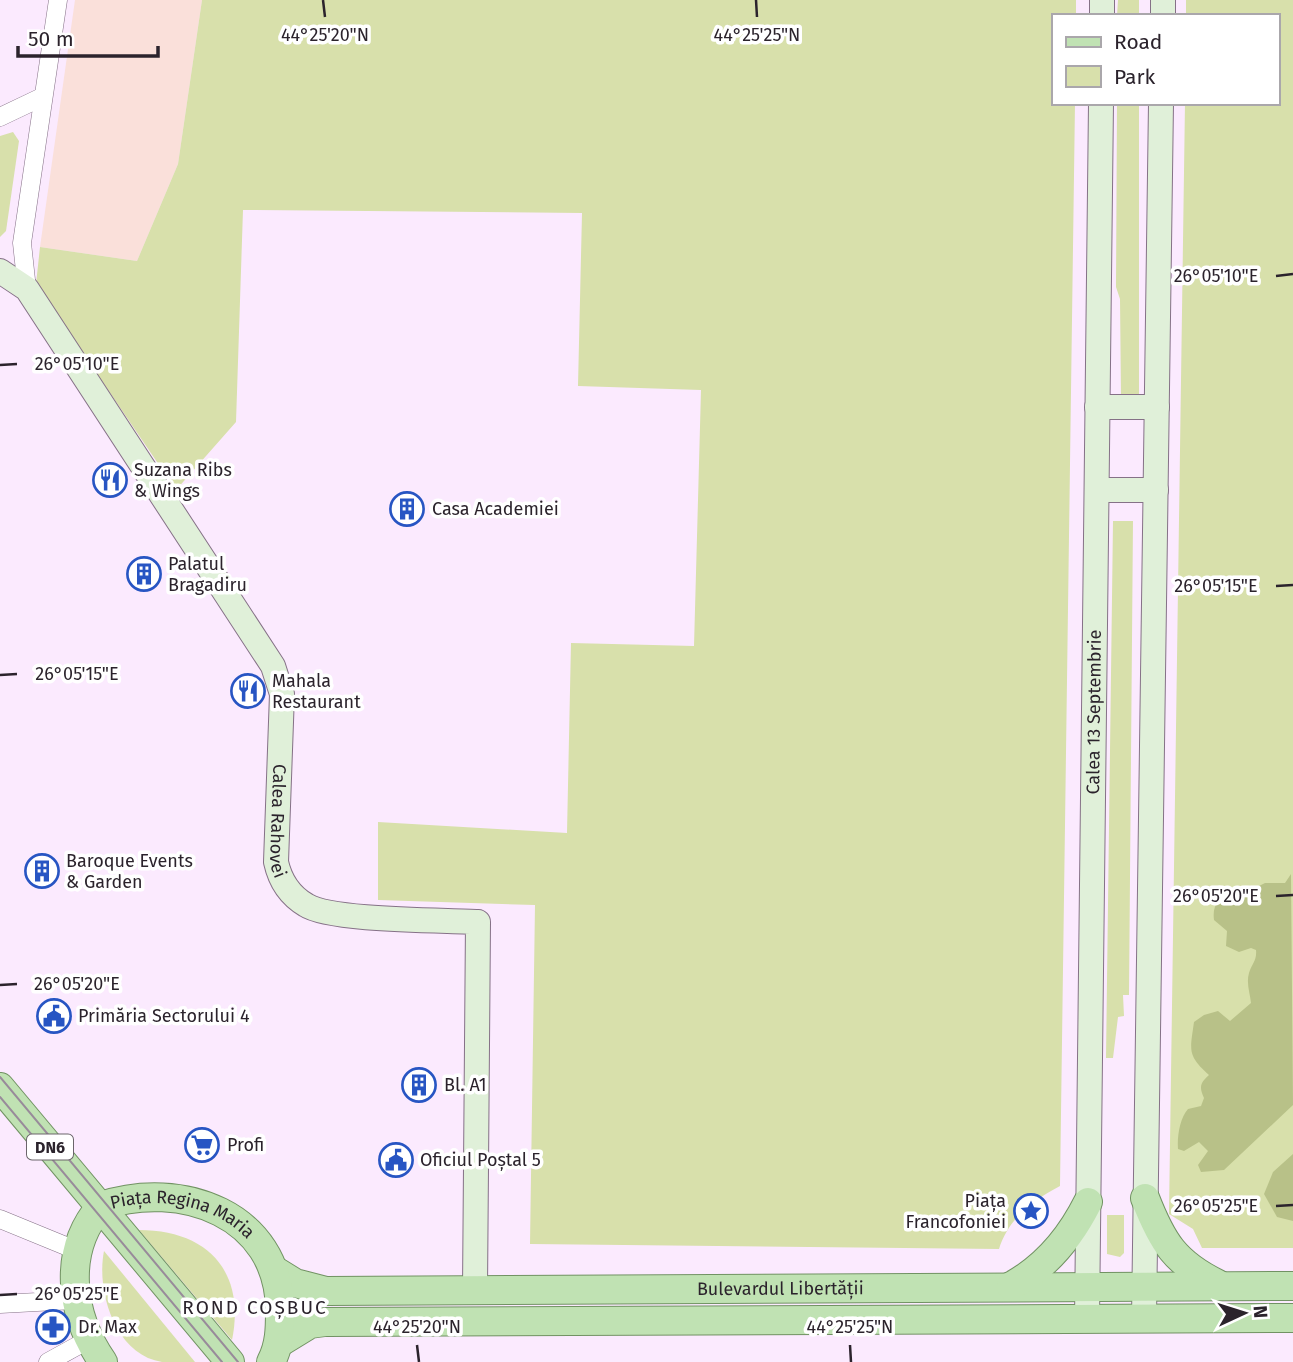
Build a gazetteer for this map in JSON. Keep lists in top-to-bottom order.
{
  "streets": {
    "main road": [
      "Calea 13 Septembrie",
      "Calea Rahovei",
      "DN6",
      "Piața Regina Maria",
      "Bulevardul Libertății"
    ]
  },
  "crossings": [
    ["Calea 13 Septembrie", "Bulevardul Libertății"],
    ["Calea Rahovei", "Bulevardul Libertății"],
    ["DN6", "Piața Regina Maria"],
    ["Piața Regina Maria", "Bulevardul Libertății"]
  ],
  "districts": ["ROND COȘBUC"],
  "places": {
    "restaurant": ["Suzana Ribs & Wings", "Mahala Restaurant"],
    "building": [
      "Casa Academiei",
      "Palatul Bragadiru",
      "Baroque Events & Garden",
      "Bl. A1"
    ],
    "public building": ["Primăria Sectorului 4", "Oficiul Poștal 5"],
    "supermarket": ["Profi"],
    "place": ["Piața Francofoniei"],
    "pharmacy": ["Dr. Max"]
  },
  "legend": ["Road", "Park"],
  "scale_bar": "50 m",
  "north": "right",
  "coordinates": [
    "44°25'20\"N",
    "44°25'25\"N",
    "26°05'10\"E",
    "26°05'15\"E",
    "26°05'20\"E",
    "26°05'25\"E"
  ]
}
